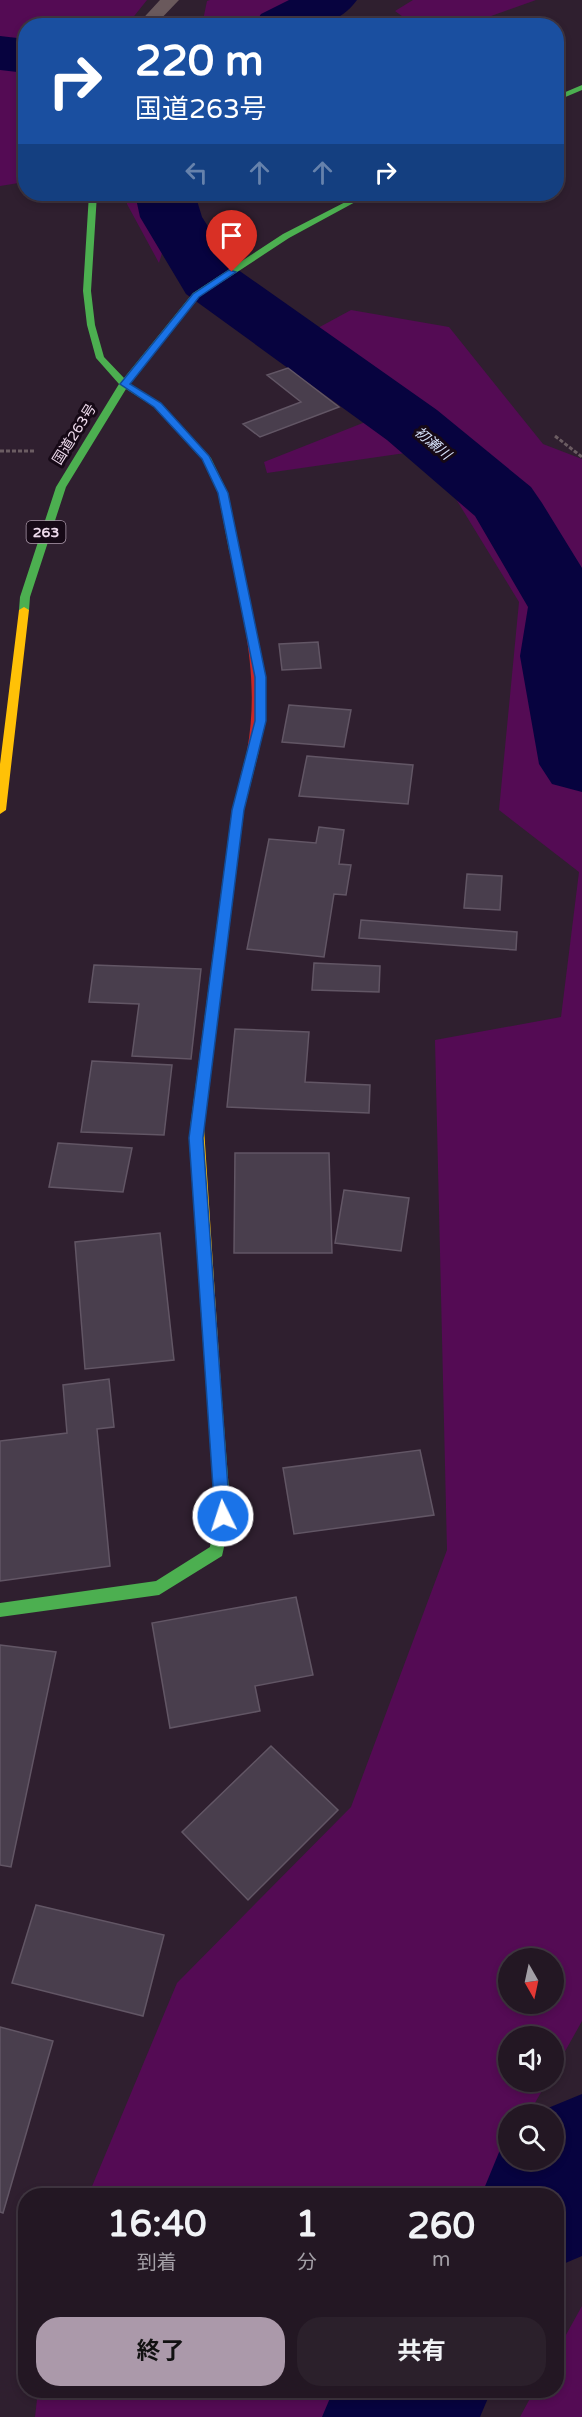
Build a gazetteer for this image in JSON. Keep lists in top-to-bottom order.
{
  "streets": {
    "main road": ["国道263号", "263"]
  },
  "water": ["初瀬川"],
  "north": "bottom",
  "page": {
    "turn": ["220 m", "国道263号"],
    "eta": [
      "16:40",
      "到着",
      "1",
      "分",
      "260",
      "m"
    ],
    "buttons": ["終了", "共有"]
  }
}
